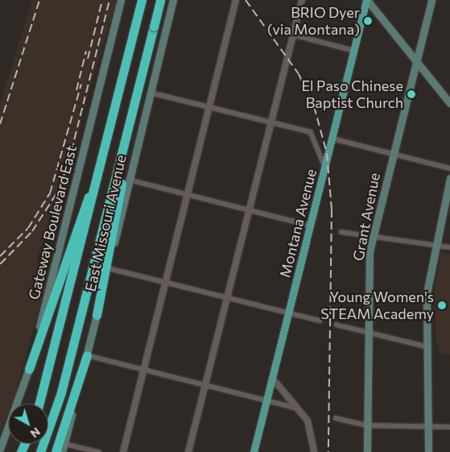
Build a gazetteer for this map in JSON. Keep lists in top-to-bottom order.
{
  "streets": {
    "main road": [
      "Grant Avenue",
      "Gateway Boulevard East",
      "East Missouri Avenue",
      "Montana Avenue"
    ]
  },
  "places": ["BRIO Dyer (via Montana)", "El Paso Chinese Baptist Church", "Young Women's STEAM Academy"],
  "north": "bottom right"
}
